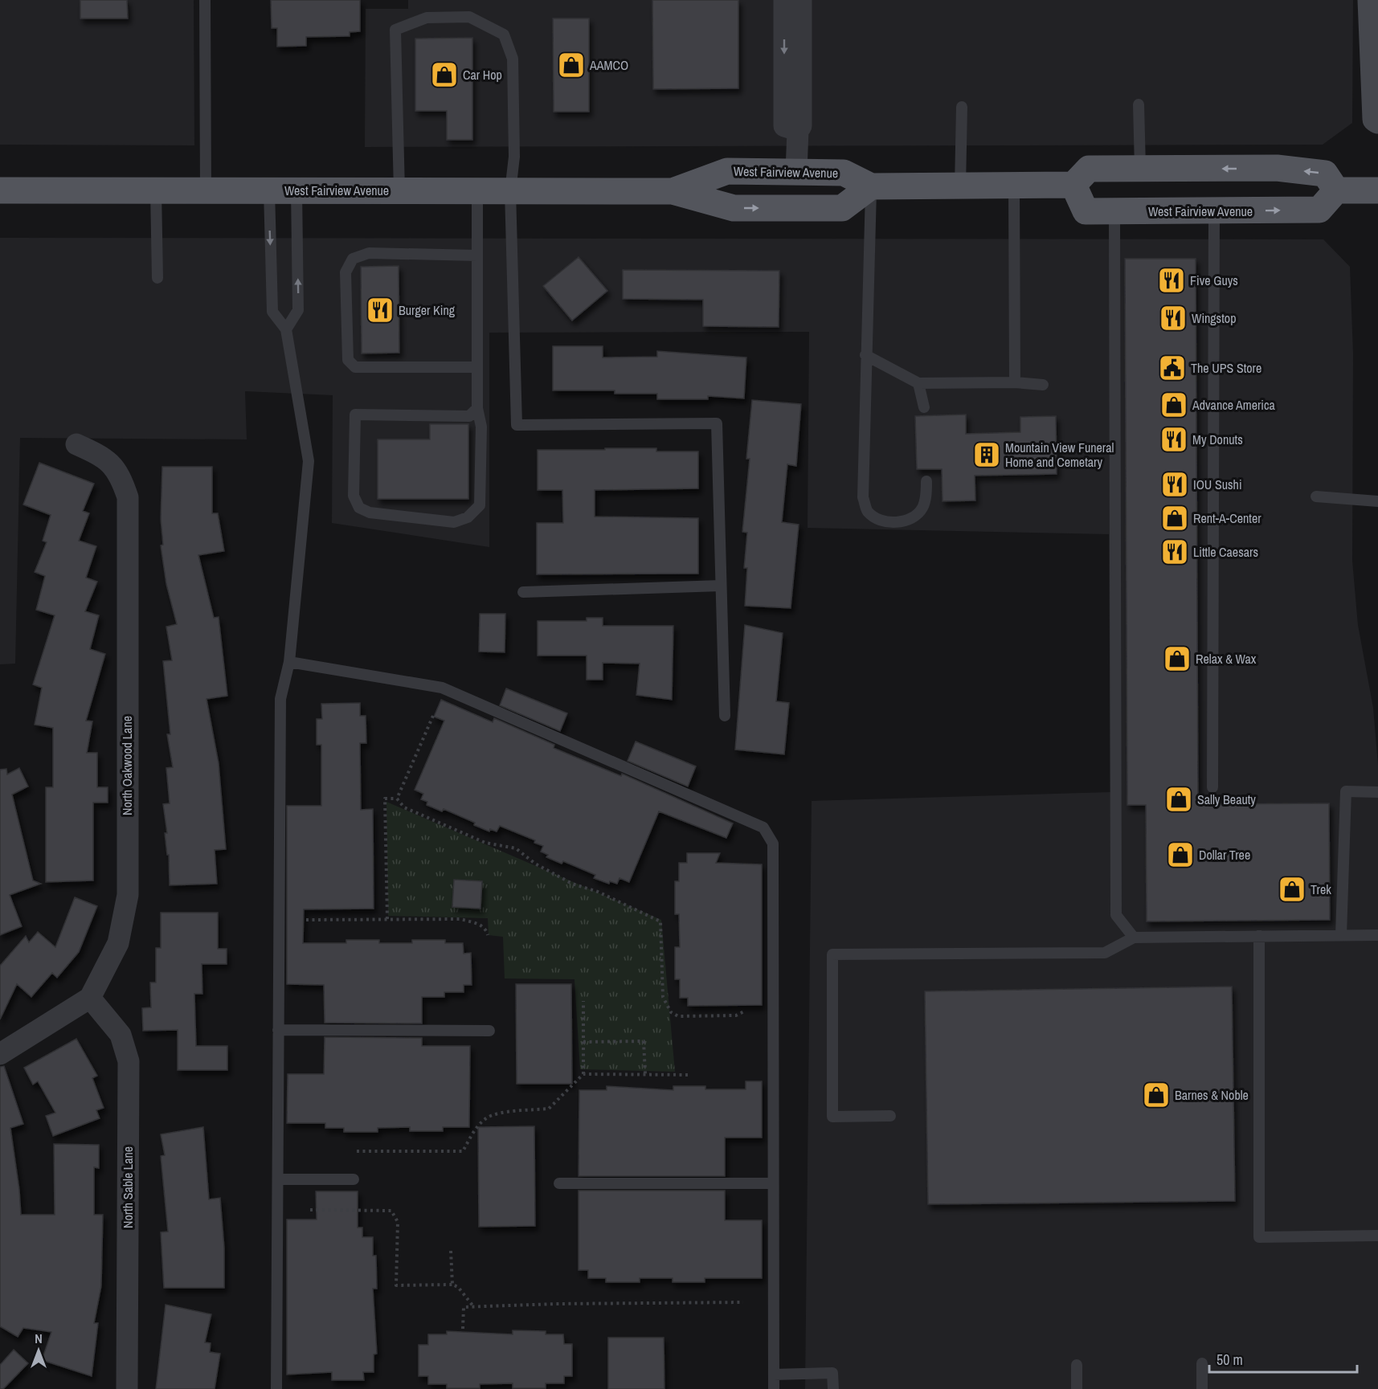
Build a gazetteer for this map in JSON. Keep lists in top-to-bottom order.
{
  "streets": {
    "main road": ["West Fairview Avenue"],
    "street": ["North Oakwood Lane", "North Sable Lane"]
  },
  "crossings": [
    ["North Oakwood Lane", "North Sable Lane"]
  ],
  "places": {
    "shop": [
      "AAMCO",
      "Car Hop",
      "Advance America",
      "Rent-A-Center",
      "Relax & Wax",
      "Sally Beauty",
      "Dollar Tree",
      "Trek",
      "Barnes & Noble"
    ],
    "restaurant": [
      "Five Guys",
      "Burger King",
      "Wingstop",
      "My Donuts",
      "IOU Sushi",
      "Little Caesars"
    ],
    "public building": ["The UPS Store"],
    "building": ["Mountain View Funeral Home and Cemetary"]
  },
  "scale_bar": "50 m",
  "north": "top"
}
